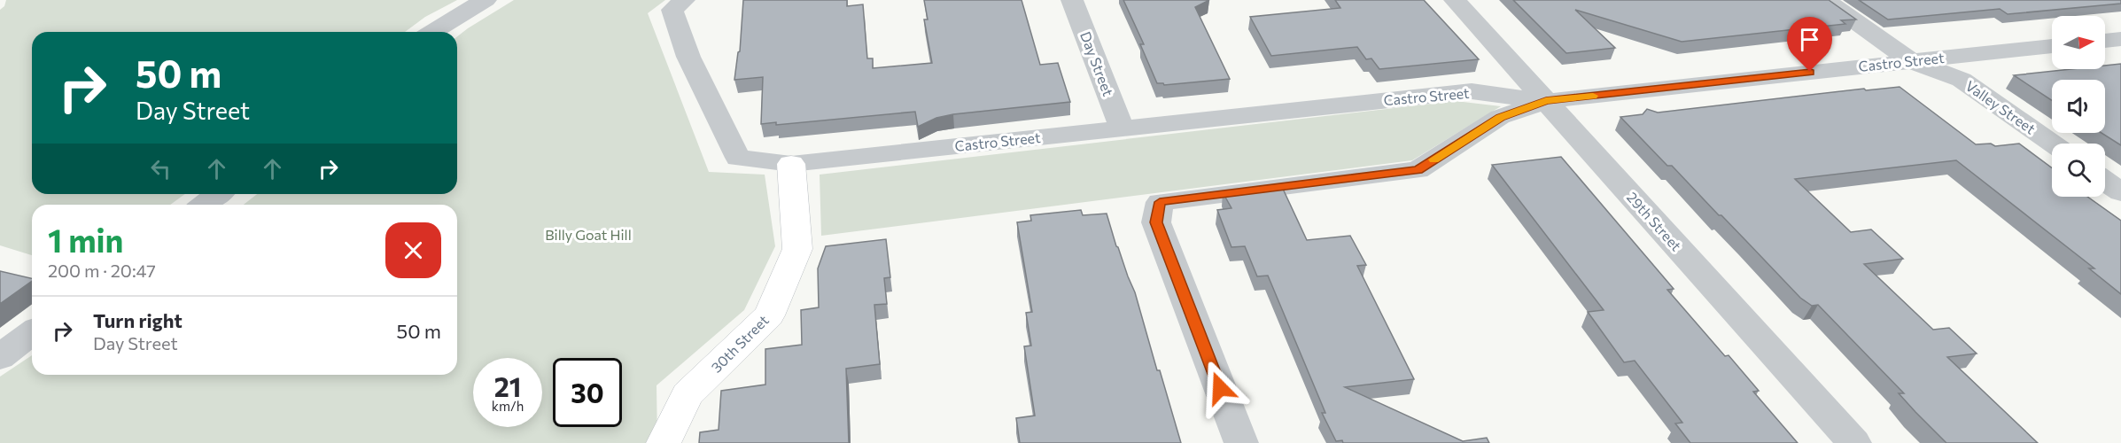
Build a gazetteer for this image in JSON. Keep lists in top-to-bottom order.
{
  "streets": {
    "street": [
      "Castro Street",
      "Day Street",
      "Valley Street",
      "29th Street",
      "30th Street"
    ]
  },
  "crossings": [
    ["Castro Street", "Day Street"],
    ["Castro Street", "Valley Street"],
    ["Castro Street", "29th Street"],
    ["Castro Street", "30th Street"]
  ],
  "parks": ["Billy Goat Hill"],
  "north": "right",
  "page": {
    "turn": ["50 m", "Day Street"],
    "heading": ["1 min", "200 m · 20:47"],
    "list": [
      {
        "name": "Turn right",
        "note": "Day Street",
        "value": "50 m"
      }
    ],
    "speed": "21 km/h",
    "limit": "30"
  }
}
